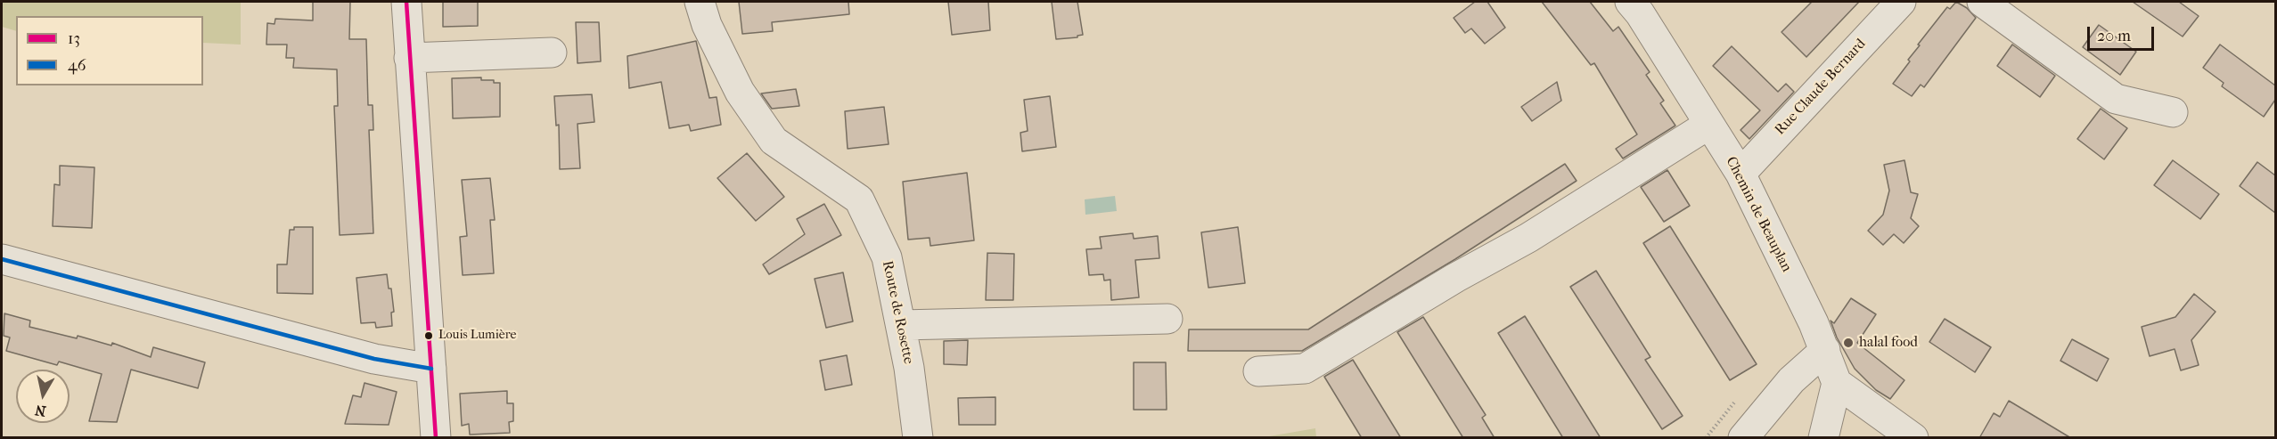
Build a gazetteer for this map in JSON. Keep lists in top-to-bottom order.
{
  "streets": {
    "street": ["Rue Claude Bernard", "Chemin de Beauplan", "Route de Rosette"]
  },
  "crossings": [
    ["Rue Claude Bernard", "Chemin de Beauplan"]
  ],
  "places": ["Louis Lumière", "halal food"],
  "lines": ["transit line 13", "transit line 46"],
  "legend": ["13", "46"],
  "scale_bar": "20 m",
  "north": "bottom"
}
